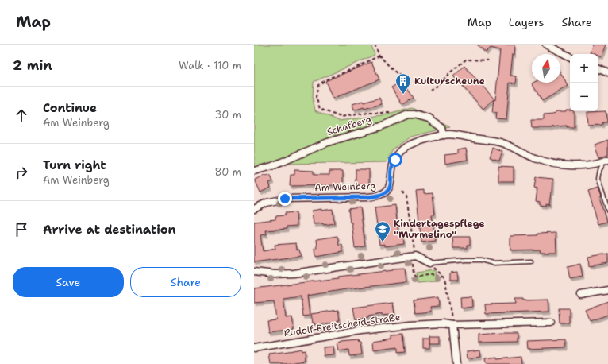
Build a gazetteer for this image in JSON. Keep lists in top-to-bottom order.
{
  "streets": {
    "street": ["Schafberg", "Am Weinberg", "Rudolf-Breitscheid-Straße"]
  },
  "crossings": [
    ["Schafberg", "Am Weinberg"]
  ],
  "places": {
    "building": ["Kulturscheune"],
    "school or university": ["Kindertagespflege \"Murmelino\""]
  },
  "north": "top",
  "page": {
    "header": "Map",
    "nav": ["Map", "Layers", "Share"],
    "heading": ["2 min", "Walk · 110 m"],
    "map_buttons": ["+", "−"],
    "list": [
      ["Continue", "Am Weinberg", "30 m"],
      ["Turn right", "Am Weinberg", "80 m"],
      "Arrive at destination"
    ],
    "buttons": ["Save", "Share"]
  }
}
